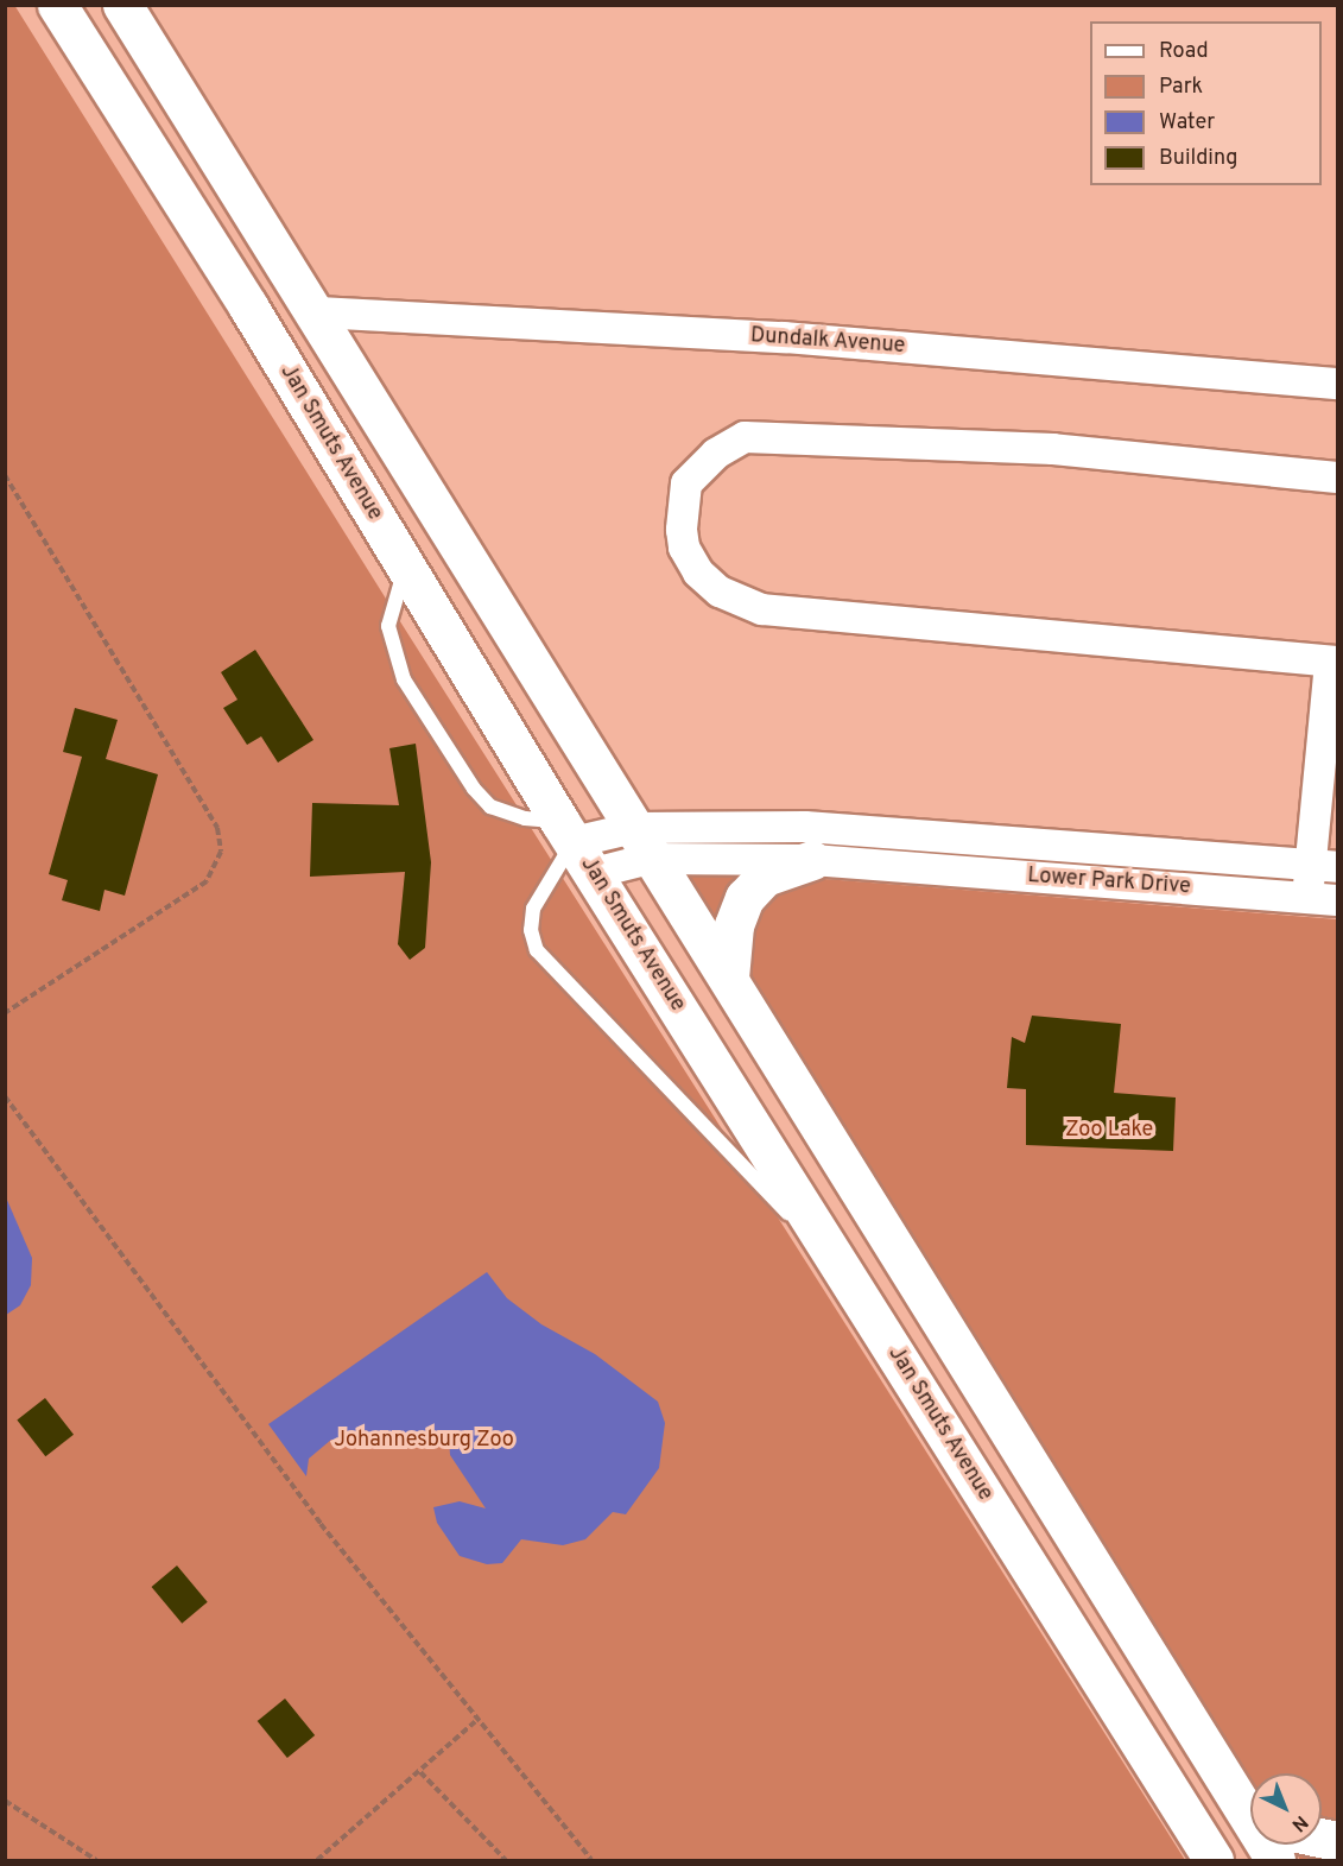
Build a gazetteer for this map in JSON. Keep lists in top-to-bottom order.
{
  "streets": {
    "main road": ["Jan Smuts Avenue"],
    "street": ["Dundalk Avenue", "Lower Park Drive"]
  },
  "crossings": [
    ["Jan Smuts Avenue", "Lower Park Drive"]
  ],
  "parks": ["Zoo Lake", "Johannesburg Zoo"],
  "legend": [
    "Road",
    "Park",
    "Water",
    "Building"
  ],
  "north": "bottom right"
}
